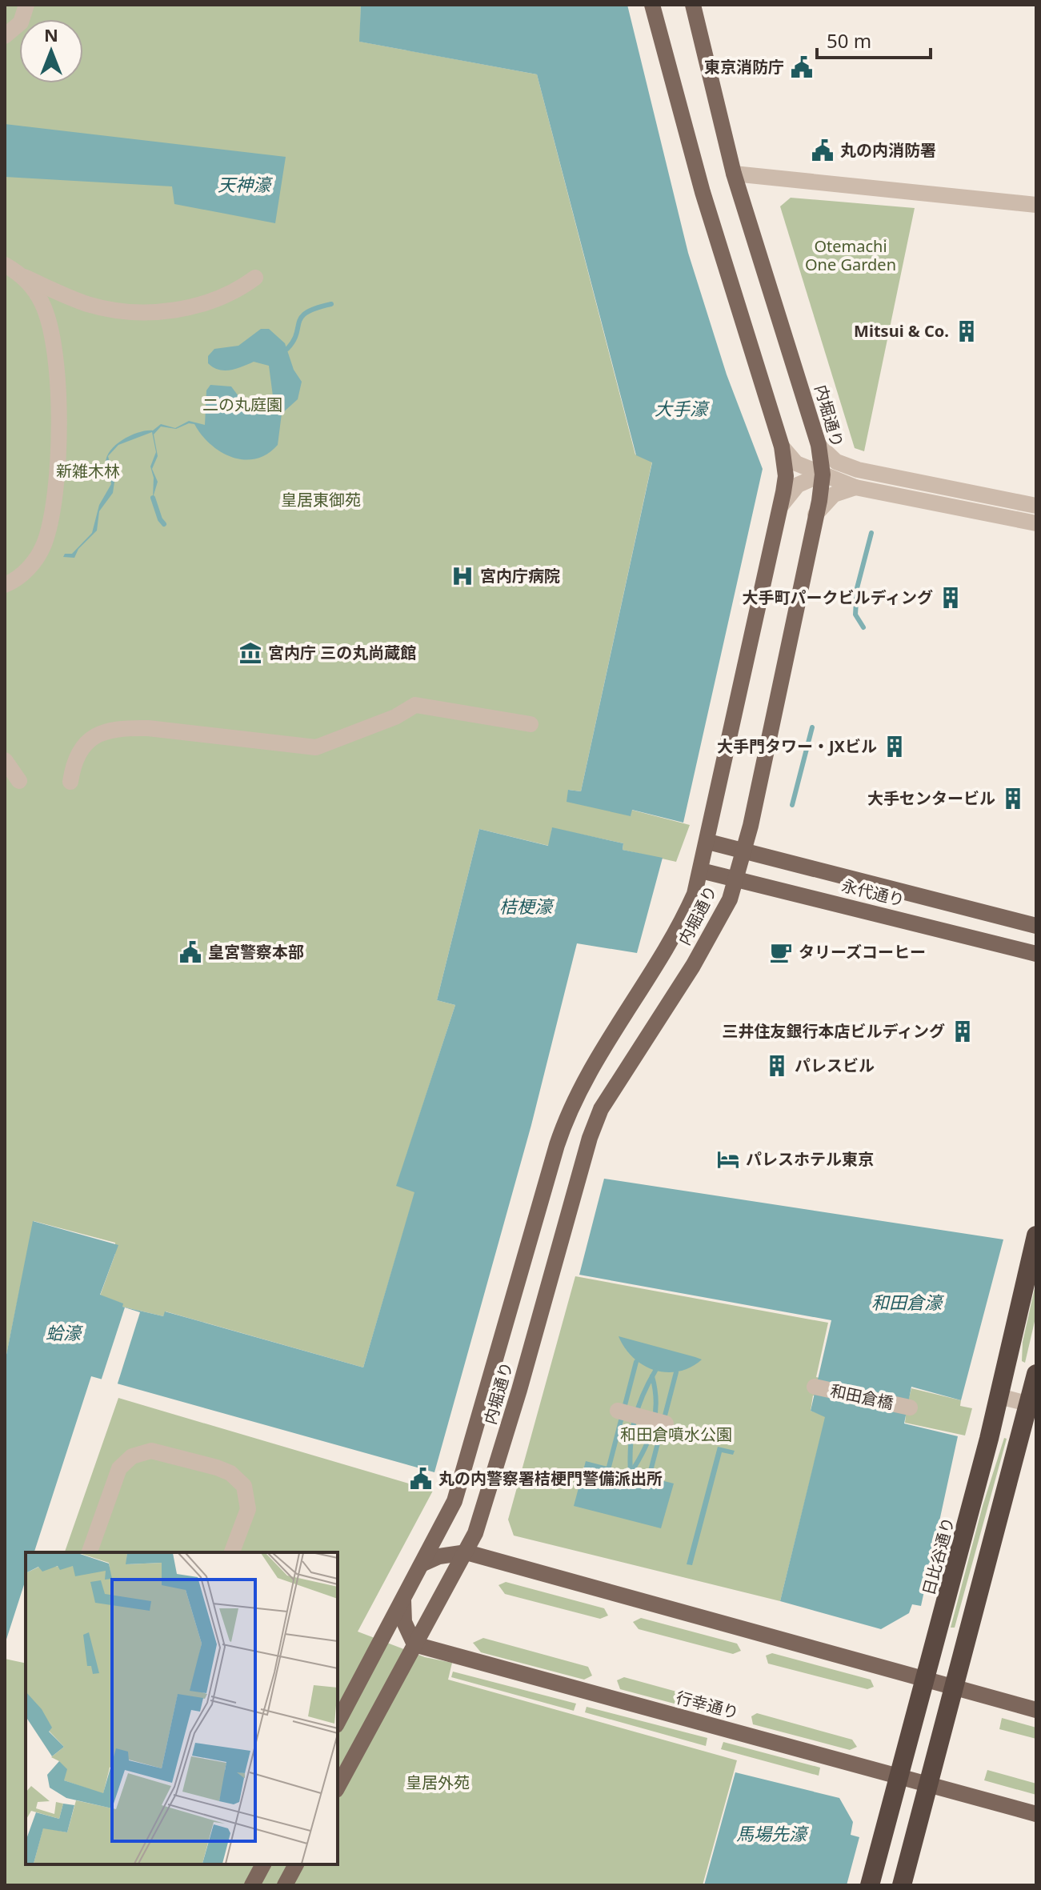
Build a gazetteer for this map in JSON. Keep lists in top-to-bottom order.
{
  "streets": {
    "highway": ["日比谷通り"],
    "main road": ["内堀通り", "永代通り", "行幸通り"],
    "street": ["和田倉橋"]
  },
  "crossings": [
    ["内堀通り", "永代通り"],
    ["内堀通り", "行幸通り"],
    ["日比谷通り", "行幸通り"]
  ],
  "water": [
    "天神濠",
    "大手濠",
    "桔梗濠",
    "和田倉濠",
    "蛤濠",
    "馬場先濠"
  ],
  "parks": [
    "Otemachi One Garden",
    "二の丸庭園",
    "新雑木林",
    "皇居東御苑",
    "和田倉噴水公園",
    "皇居外苑"
  ],
  "places": {
    "public building": [
      "東京消防庁",
      "丸の内消防署",
      "皇宮警察本部",
      "丸の内警察署桔梗門警備派出所"
    ],
    "building": [
      "Mitsui & Co.",
      "大手町パークビルディング",
      "大手門タワー・JXビル",
      "大手センタービル",
      "三井住友銀行本店ビルディング",
      "パレスビル"
    ],
    "hospital": ["宮内庁病院"],
    "museum": ["宮内庁 三の丸尚蔵館"],
    "cafe": ["タリーズコーヒー"],
    "hotel": ["パレスホテル東京"]
  },
  "scale_bar": "50 m",
  "north": "top"
}
